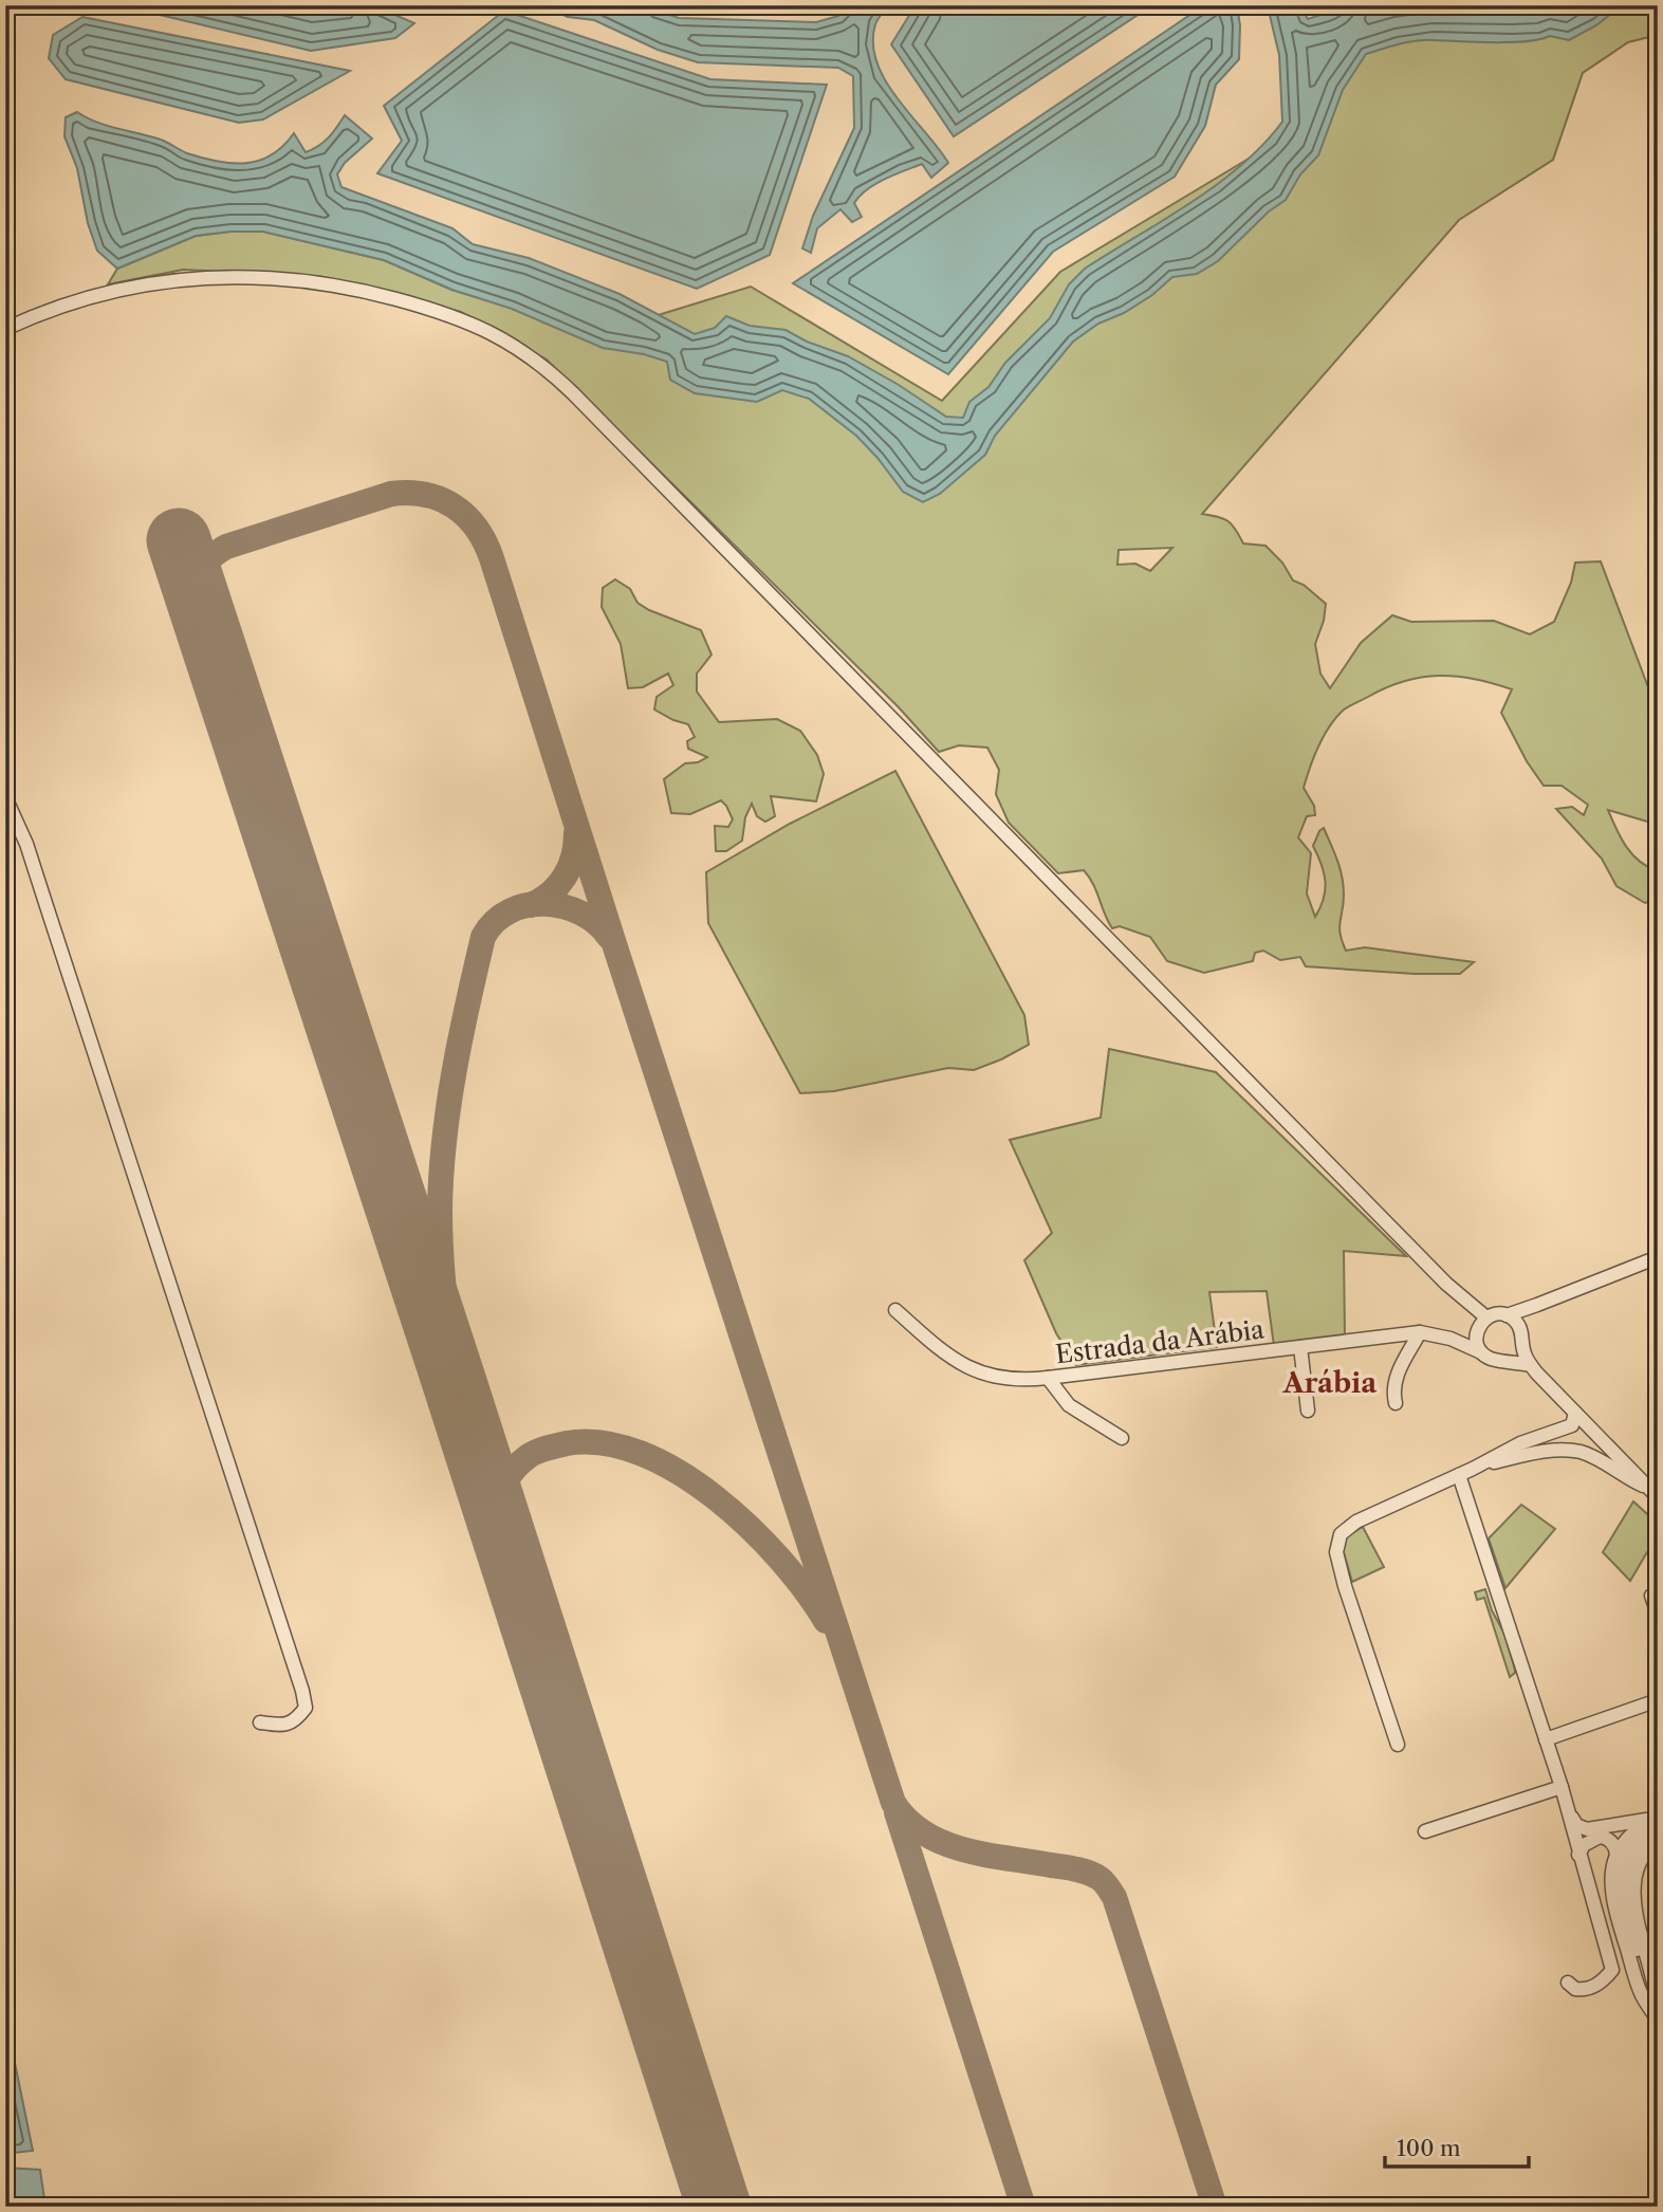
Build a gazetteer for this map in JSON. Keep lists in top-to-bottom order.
{
  "streets": {
    "street": ["Estrada da Arábia"]
  },
  "districts": ["Arábia"],
  "scale_bar": "100 m"
}
